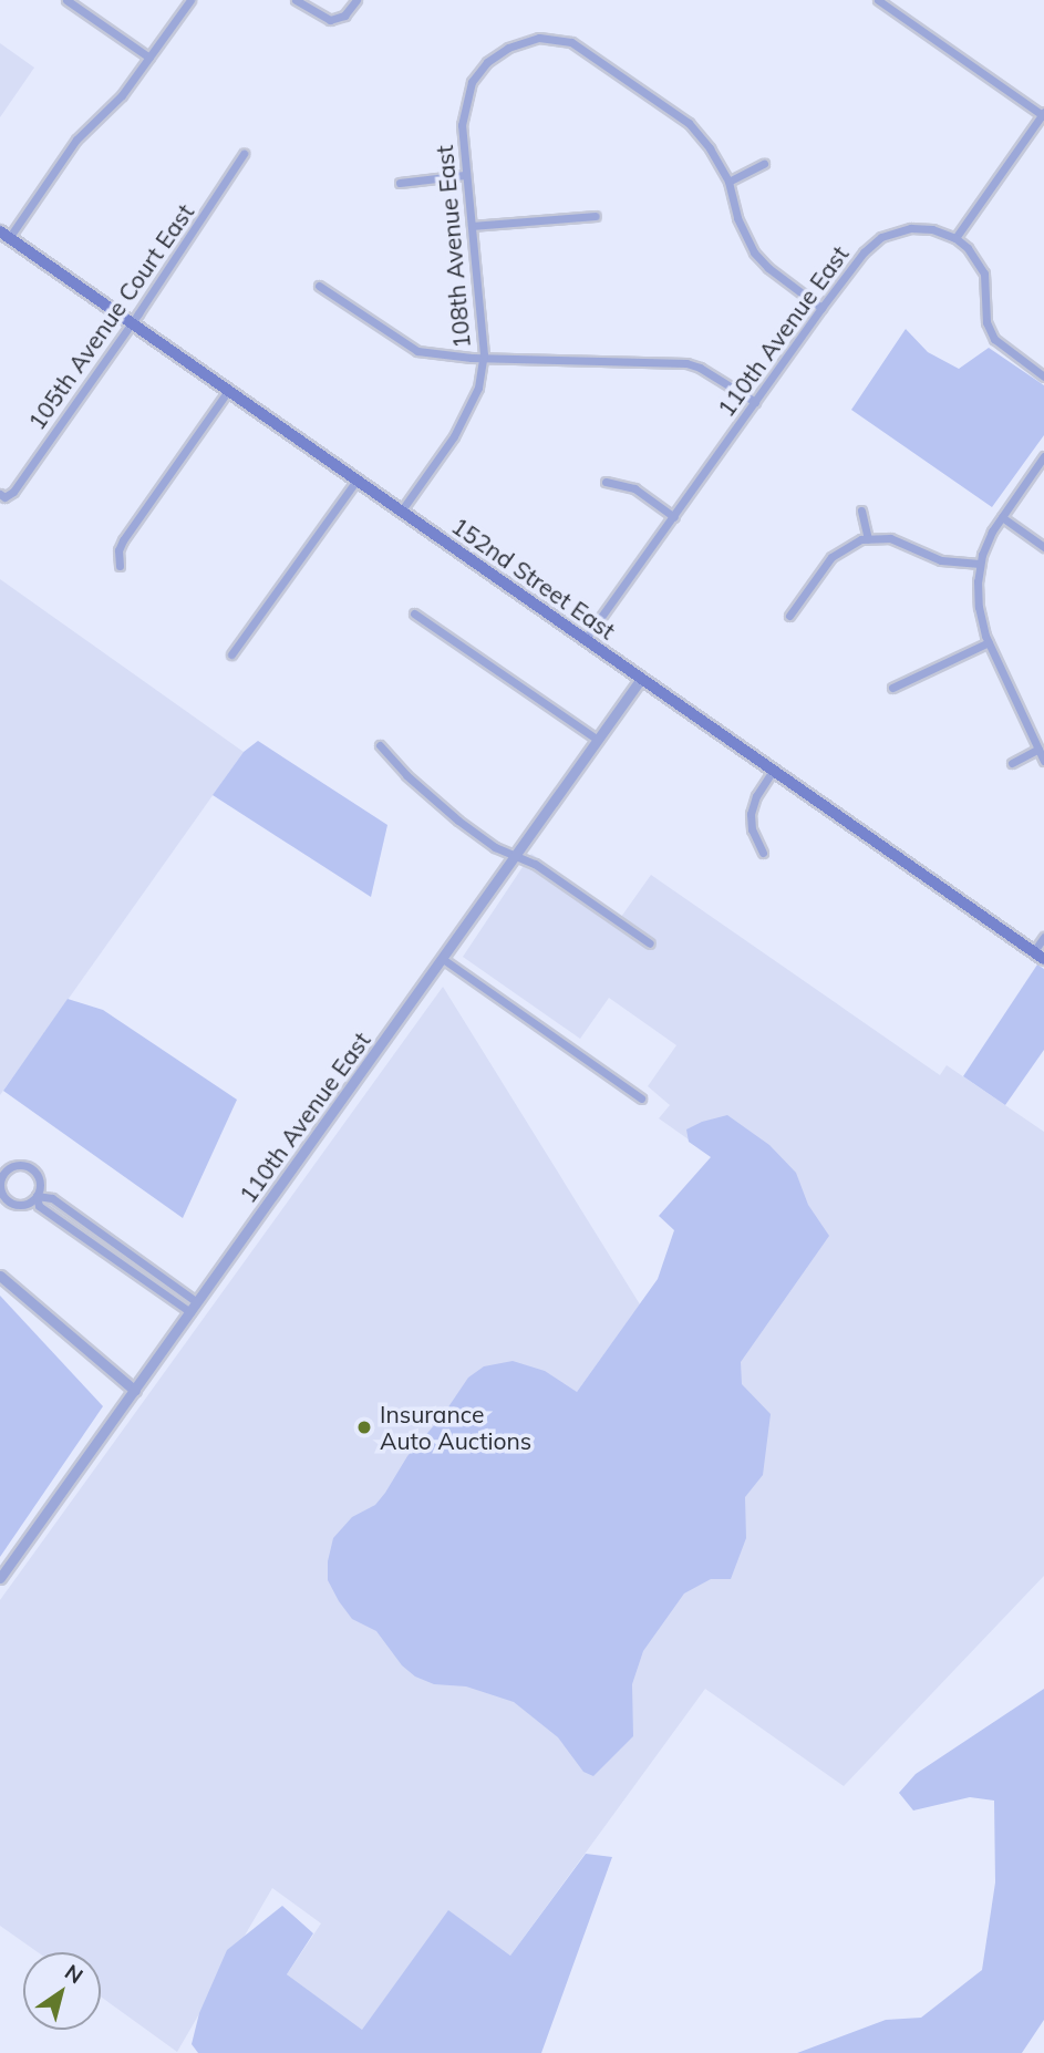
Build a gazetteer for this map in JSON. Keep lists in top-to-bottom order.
{
  "streets": {
    "main road": ["152nd Street East"],
    "street": ["108th Avenue East", "105th Avenue Court East", "110th Avenue East"]
  },
  "crossings": [
    ["108th Avenue East", "152nd Street East"],
    ["105th Avenue Court East", "152nd Street East"],
    ["110th Avenue East", "152nd Street East"]
  ],
  "places": ["Insurance Auto Auctions"],
  "north": "top right"
}
